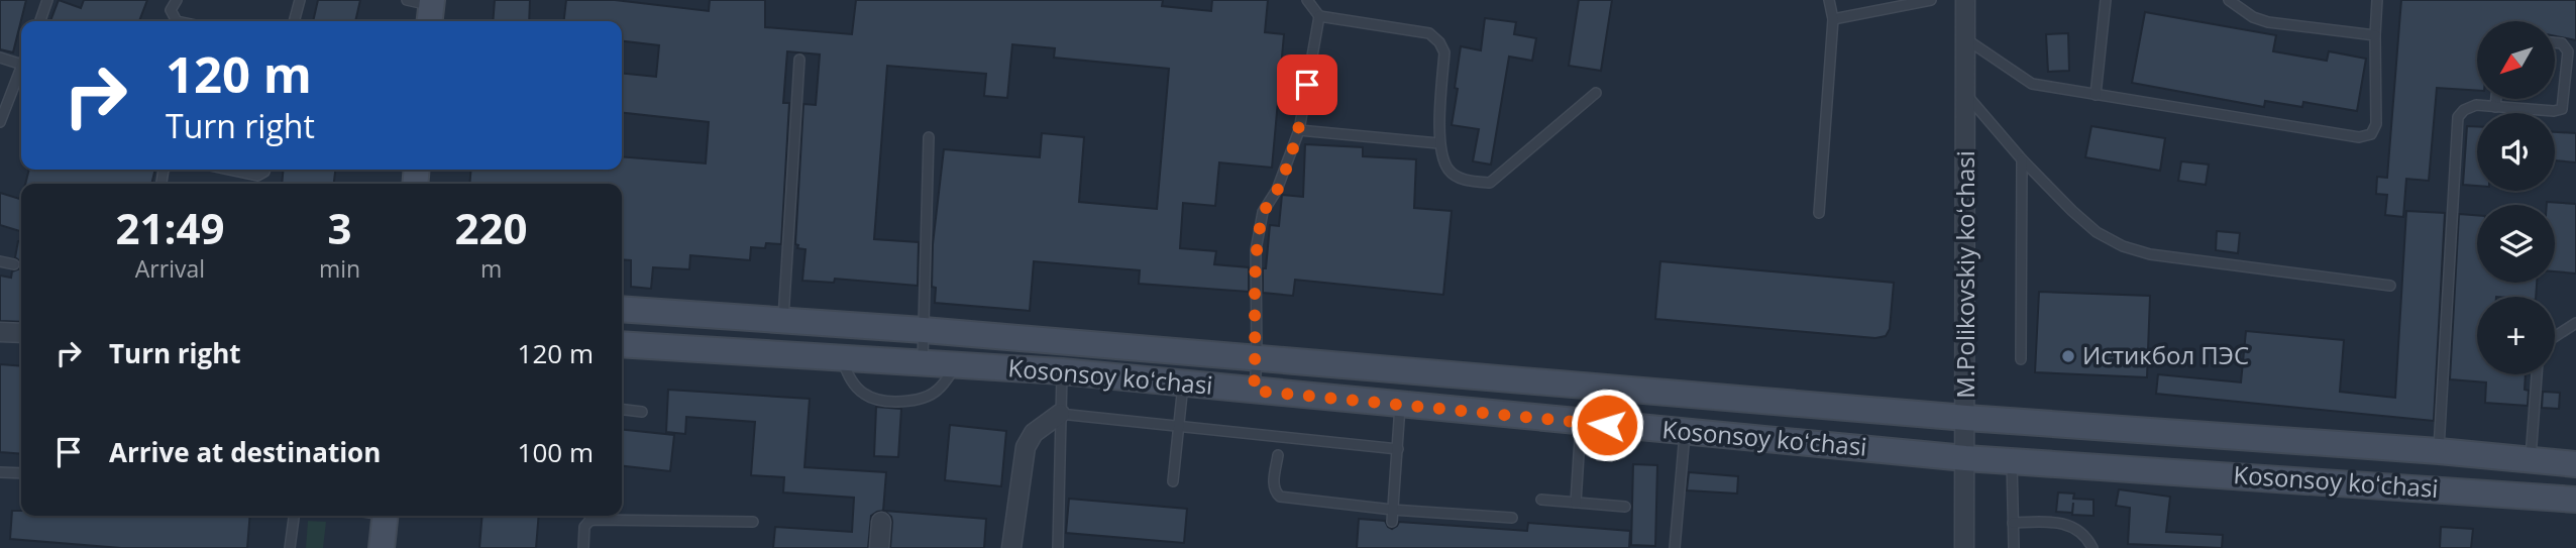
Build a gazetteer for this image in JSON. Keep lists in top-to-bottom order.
{
  "streets": {
    "street": ["M.Polikovskiy koʻchasi", "Kosonsoy koʻchasi"]
  },
  "crossings": [
    ["M.Polikovskiy koʻchasi", "Kosonsoy koʻchasi"]
  ],
  "places": ["Истикбол ПЭС"],
  "north": "bottom left",
  "page": {
    "map_buttons": "+",
    "turn": ["120 m", "Turn right"],
    "eta": [
      "21:49",
      "Arrival",
      "3",
      "min",
      "220",
      "m"
    ],
    "list": [
      {
        "name": "Turn right",
        "value": "120 m"
      },
      {
        "name": "Arrive at destination",
        "value": "100 m"
      }
    ]
  }
}
